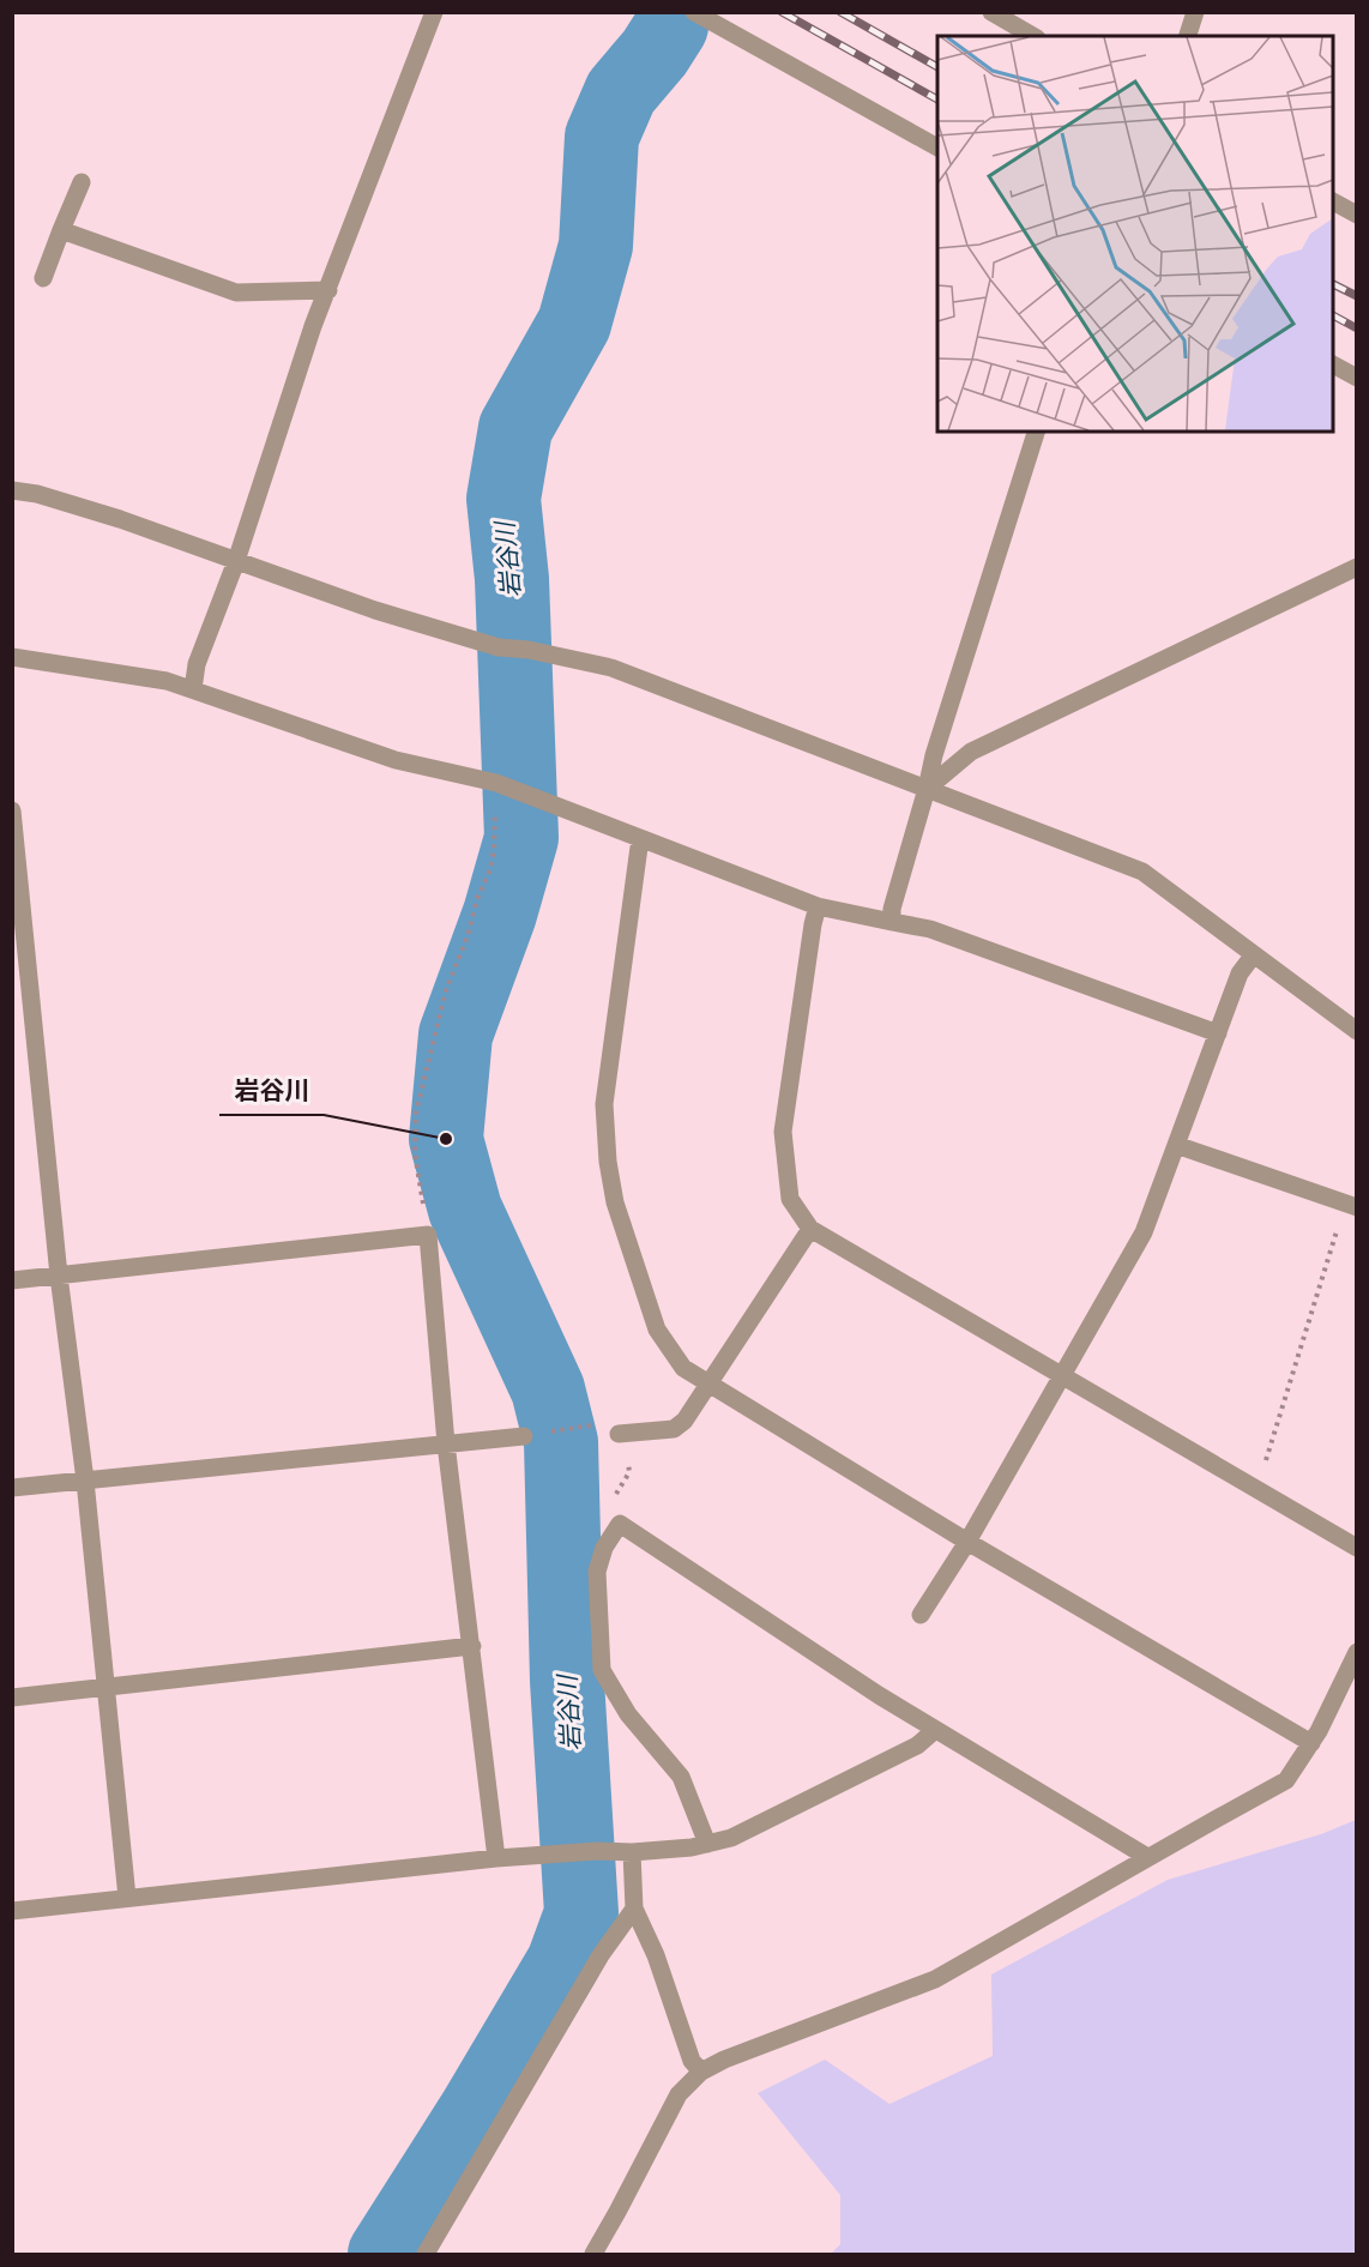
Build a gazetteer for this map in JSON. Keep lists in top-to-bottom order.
{
  "water": ["岩谷川"],
  "places": ["岩谷川"]
}
